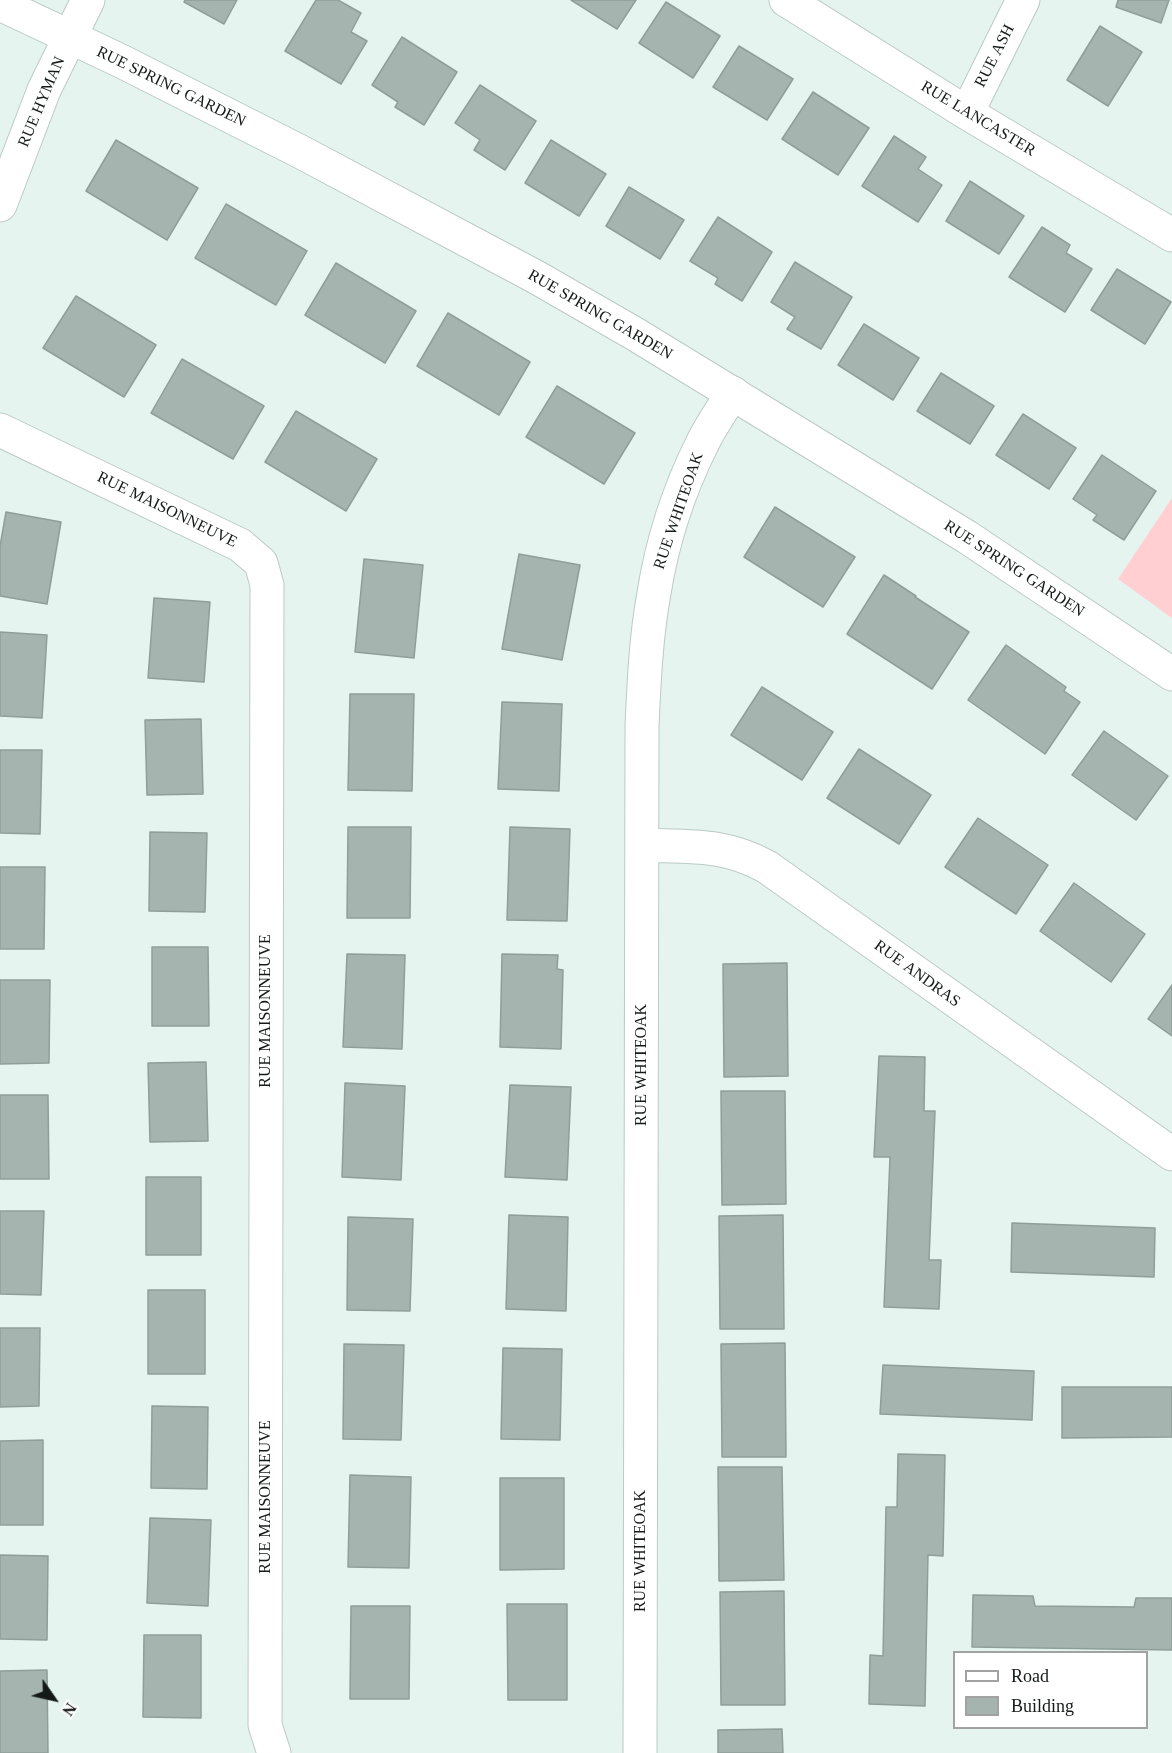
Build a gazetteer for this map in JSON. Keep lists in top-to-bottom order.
{
  "streets": {
    "street": [
      "RUE ASH",
      "RUE SPRING GARDEN",
      "RUE HYMAN",
      "RUE LANCASTER",
      "RUE MAISONNEUVE",
      "RUE WHITEOAK",
      "RUE ANDRAS"
    ]
  },
  "crossings": [
    ["RUE ASH", "RUE LANCASTER"],
    ["RUE SPRING GARDEN", "RUE HYMAN"],
    ["RUE SPRING GARDEN", "RUE WHITEOAK"],
    ["RUE WHITEOAK", "RUE ANDRAS"]
  ],
  "legend": ["Road", "Building"],
  "north": "bottom right"
}
